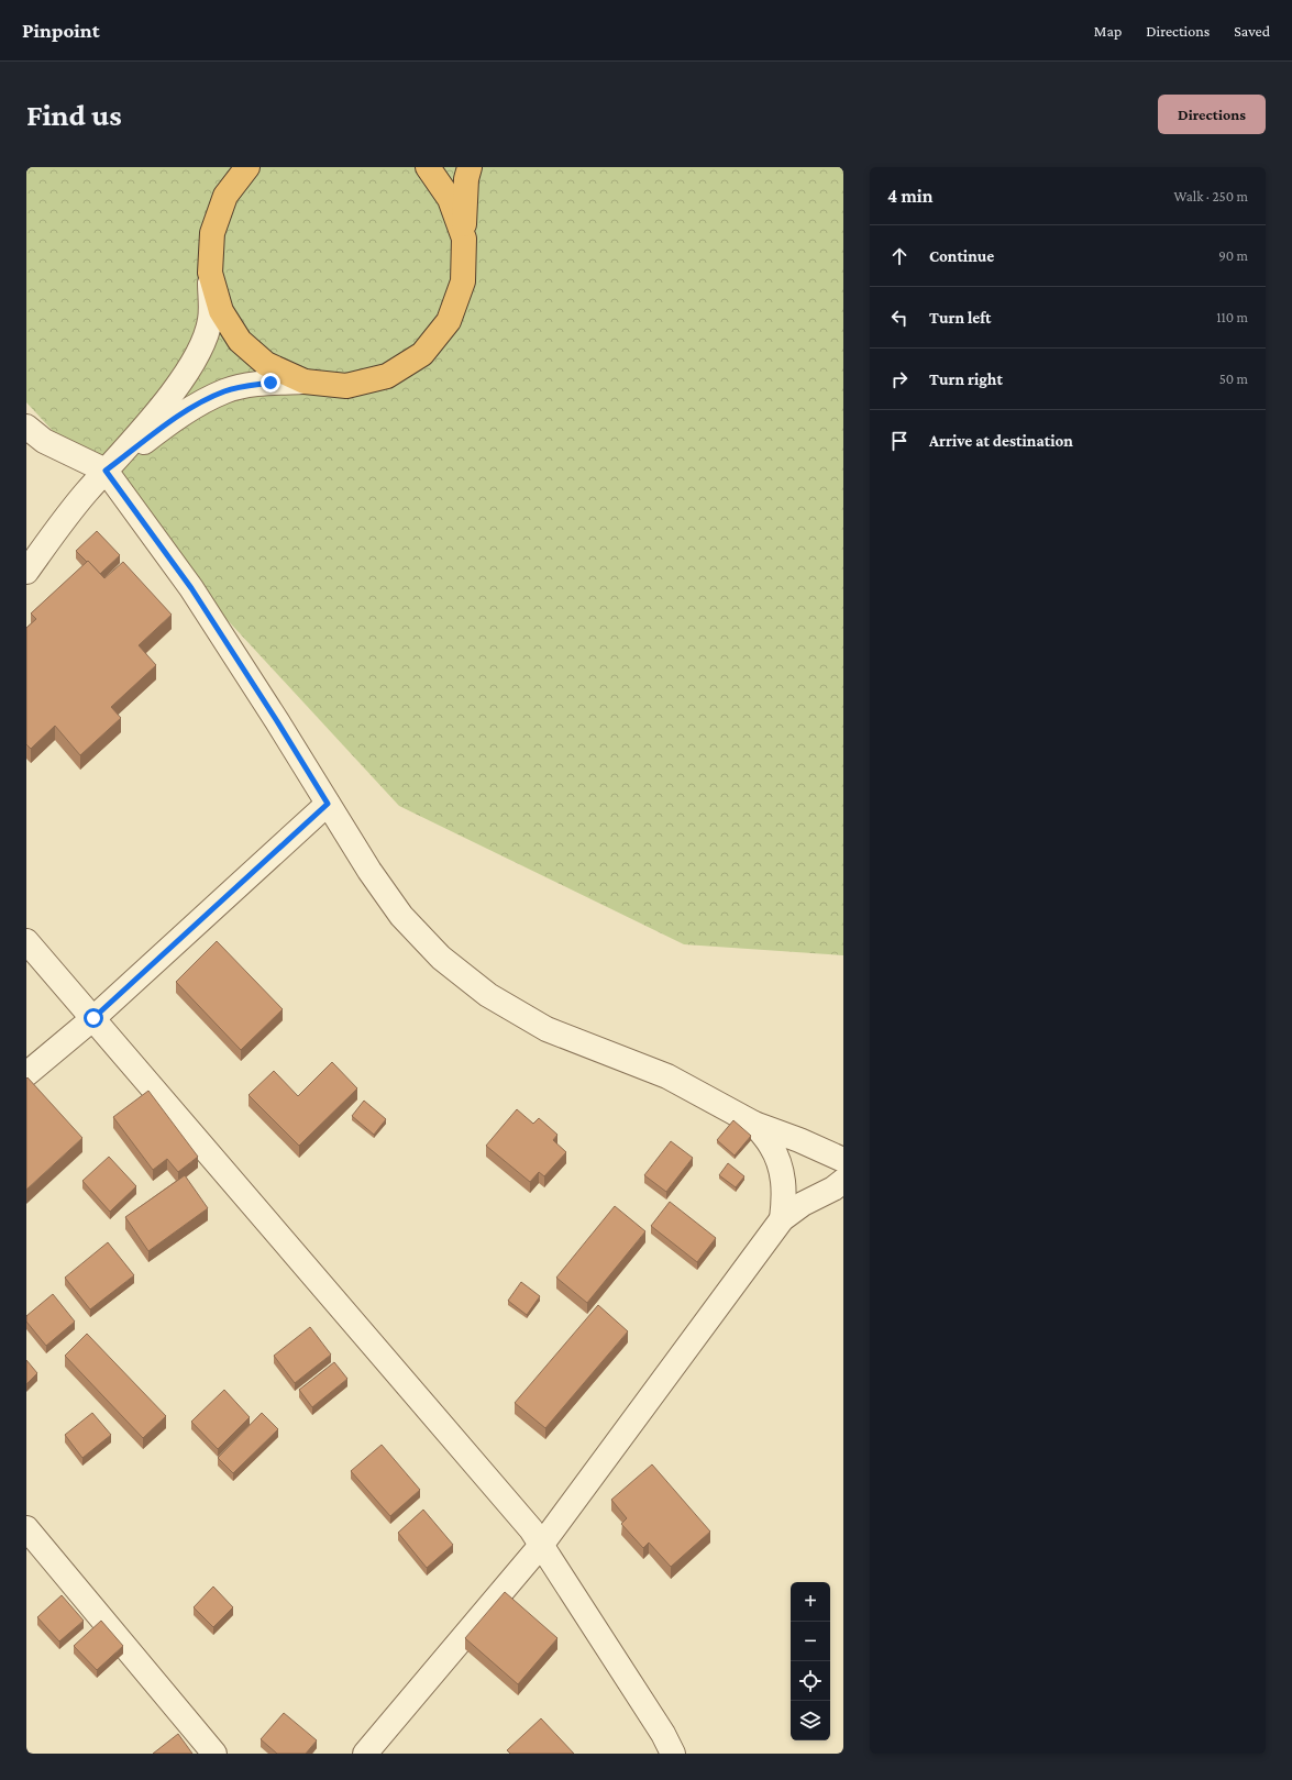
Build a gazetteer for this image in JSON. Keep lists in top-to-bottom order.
{
  "page": {
    "header": "Pinpoint",
    "nav": ["Map", "Directions", "Saved"],
    "buttons": "Directions",
    "title": "Find us",
    "heading": ["4 min", "Walk · 250 m"],
    "list": [
      ["Continue", "90 m"],
      ["Turn left", "110 m"],
      ["Turn right", "50 m"],
      "Arrive at destination"
    ],
    "map_buttons": ["+", "−"]
  }
}
